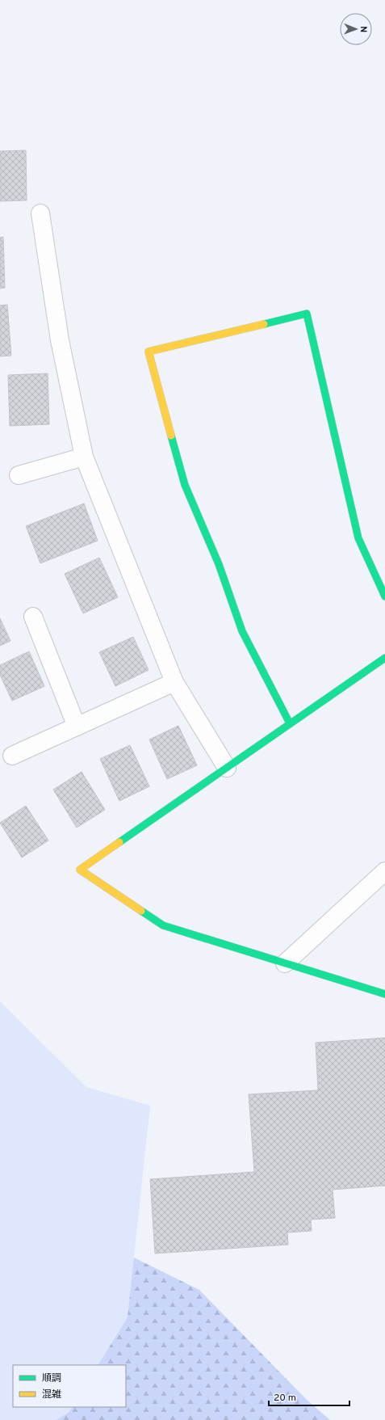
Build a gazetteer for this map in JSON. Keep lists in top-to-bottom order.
{
  "legend": ["順調", "混雑"],
  "scale_bar": "20 m",
  "north": "right"
}
